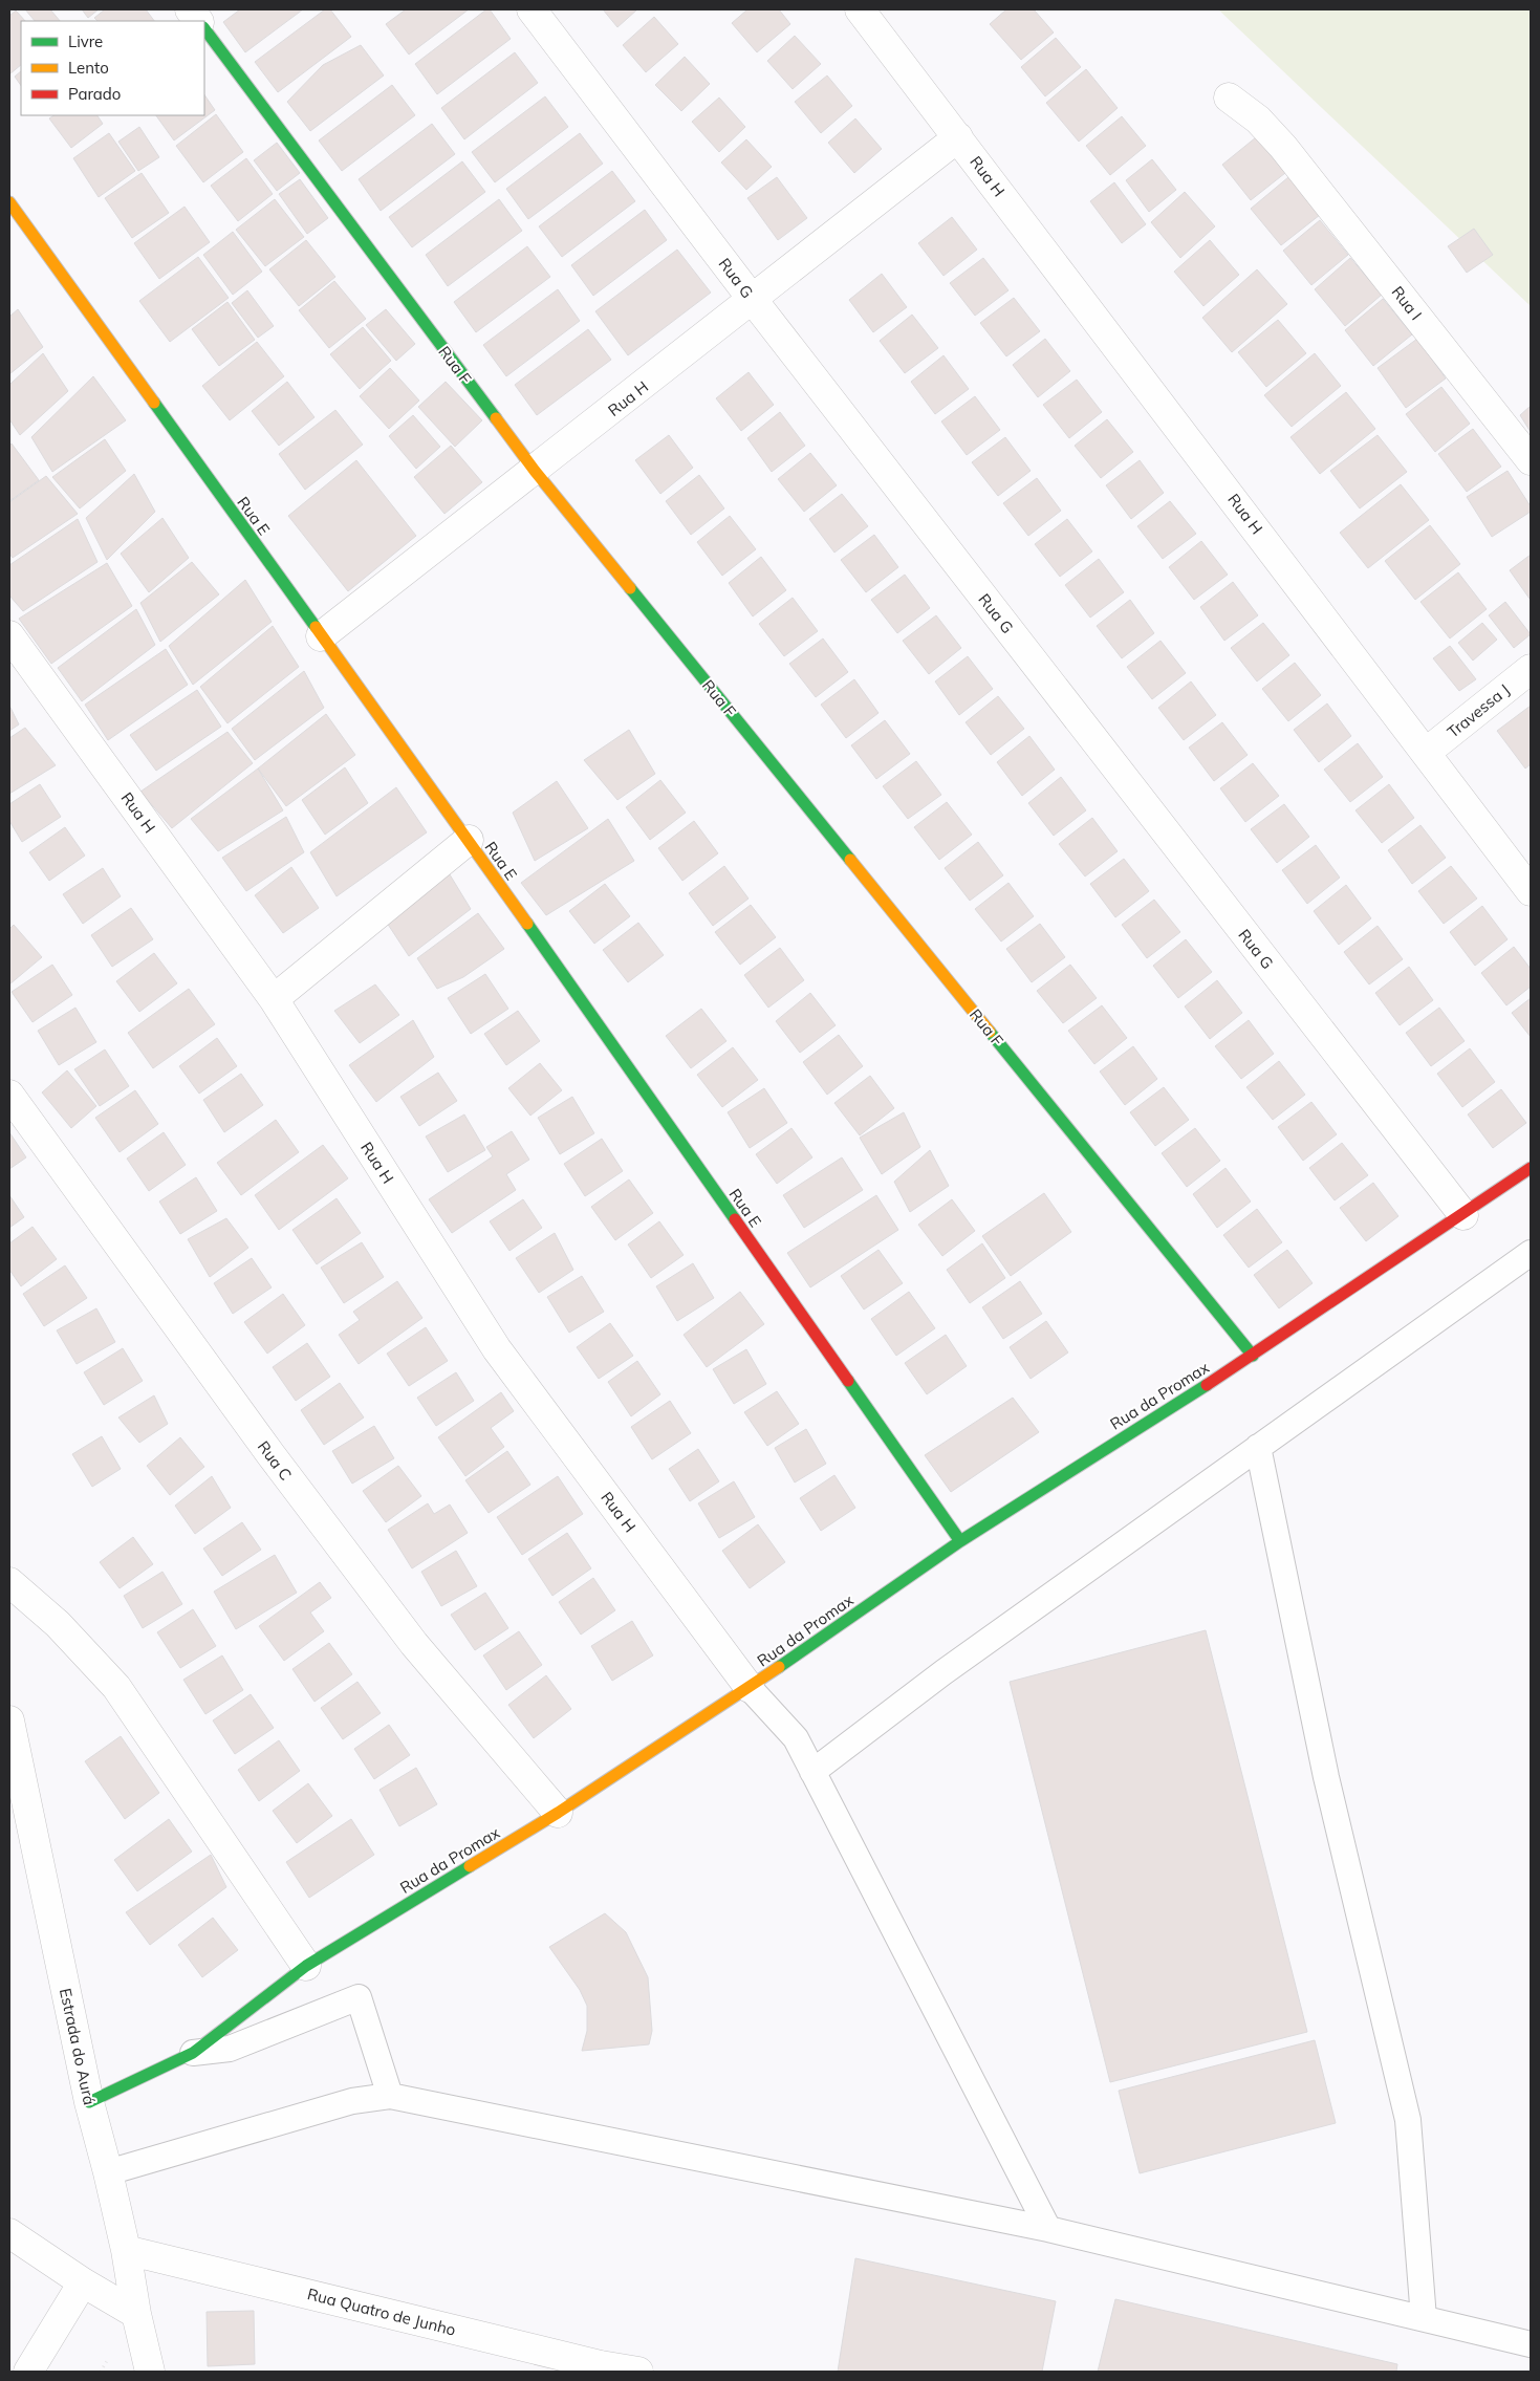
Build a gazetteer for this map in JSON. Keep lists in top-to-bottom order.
{
  "streets": {
    "street": [
      "Rua H",
      "Rua G",
      "Rua I",
      "Rua F",
      "Rua E",
      "Travessa J",
      "Rua da Promax",
      "Rua C",
      "Estrada do Aurá",
      "Rua Quatro de Junho"
    ]
  },
  "crossings": [
    ["Rua H", "Rua G"],
    ["Rua H", "Rua F"],
    ["Rua H", "Rua E"],
    ["Rua H", "Travessa J"],
    ["Rua H", "Rua da Promax"],
    ["Rua G", "Rua da Promax"],
    ["Rua F", "Rua da Promax"],
    ["Rua E", "Rua da Promax"],
    ["Rua da Promax", "Rua C"],
    ["Rua da Promax", "Estrada do Aurá"],
    ["Estrada do Aurá", "Rua Quatro de Junho"]
  ],
  "legend": ["Livre", "Lento", "Parado"]
}
